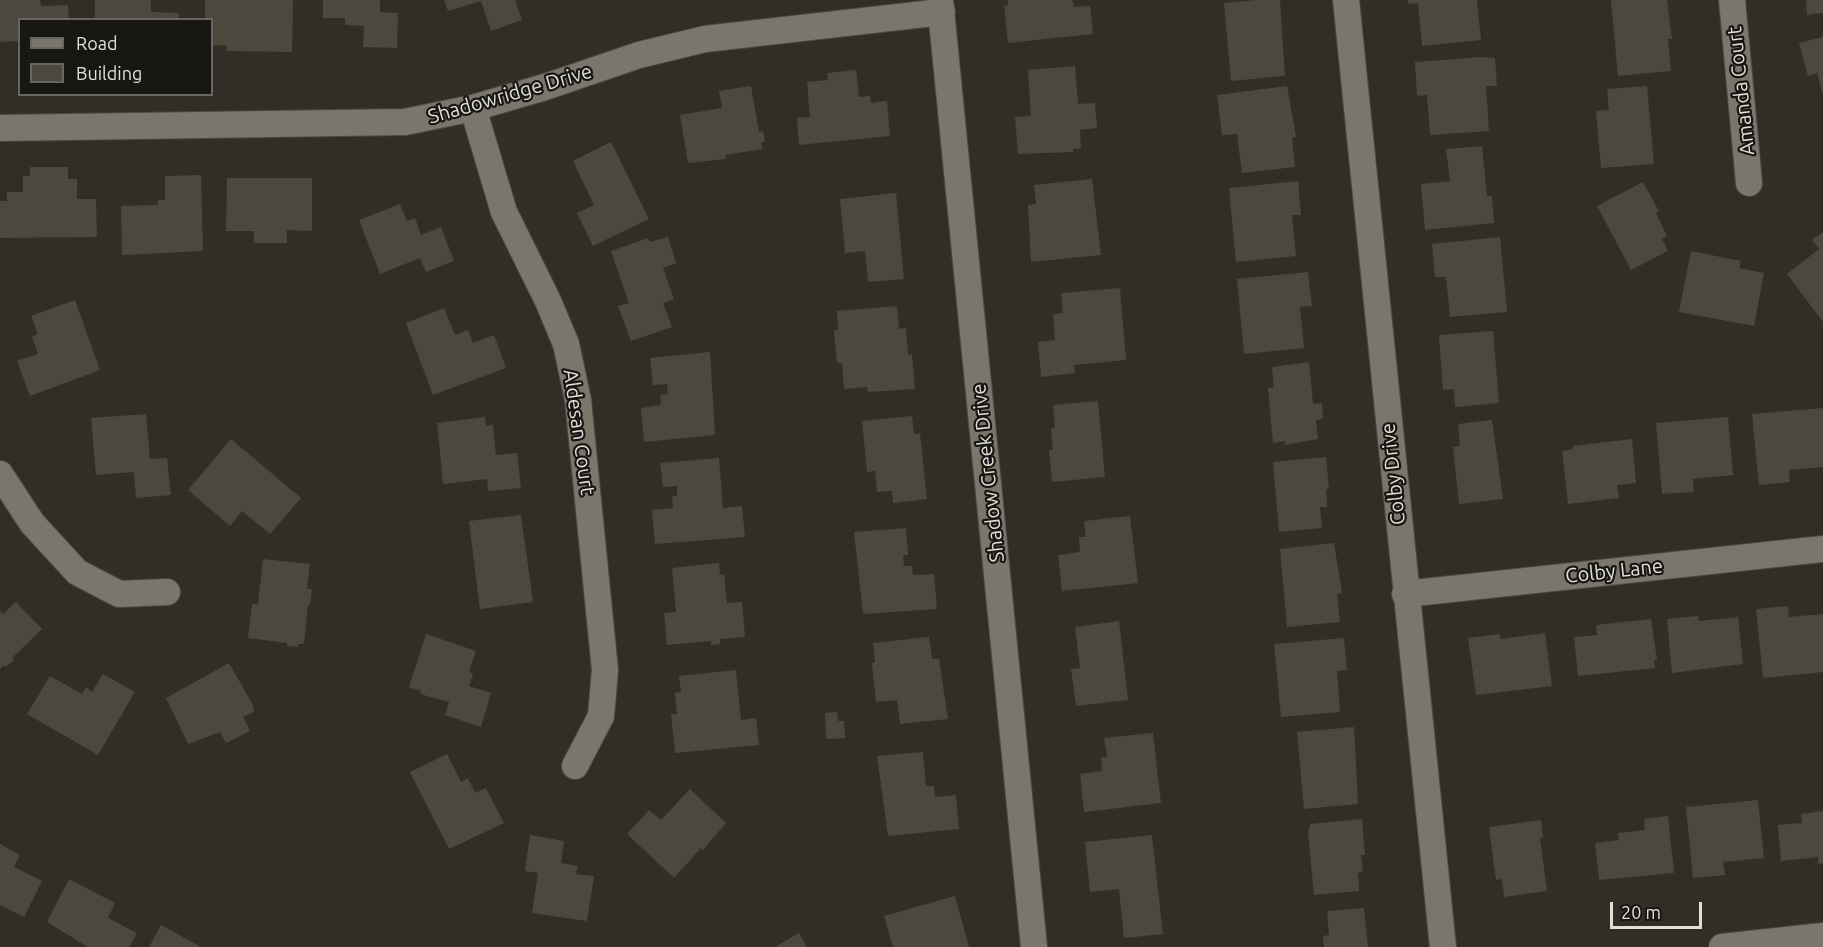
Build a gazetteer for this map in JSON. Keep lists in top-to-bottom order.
{
  "streets": {
    "street": [
      "Amanda Court",
      "Shadowridge Drive",
      "Aldesan Court",
      "Shadow Creek Drive",
      "Colby Drive",
      "Colby Lane"
    ]
  },
  "crossings": [
    ["Shadowridge Drive", "Aldesan Court"],
    ["Shadowridge Drive", "Shadow Creek Drive"],
    ["Colby Drive", "Colby Lane"]
  ],
  "legend": ["Road", "Building"],
  "scale_bar": "20 m"
}
